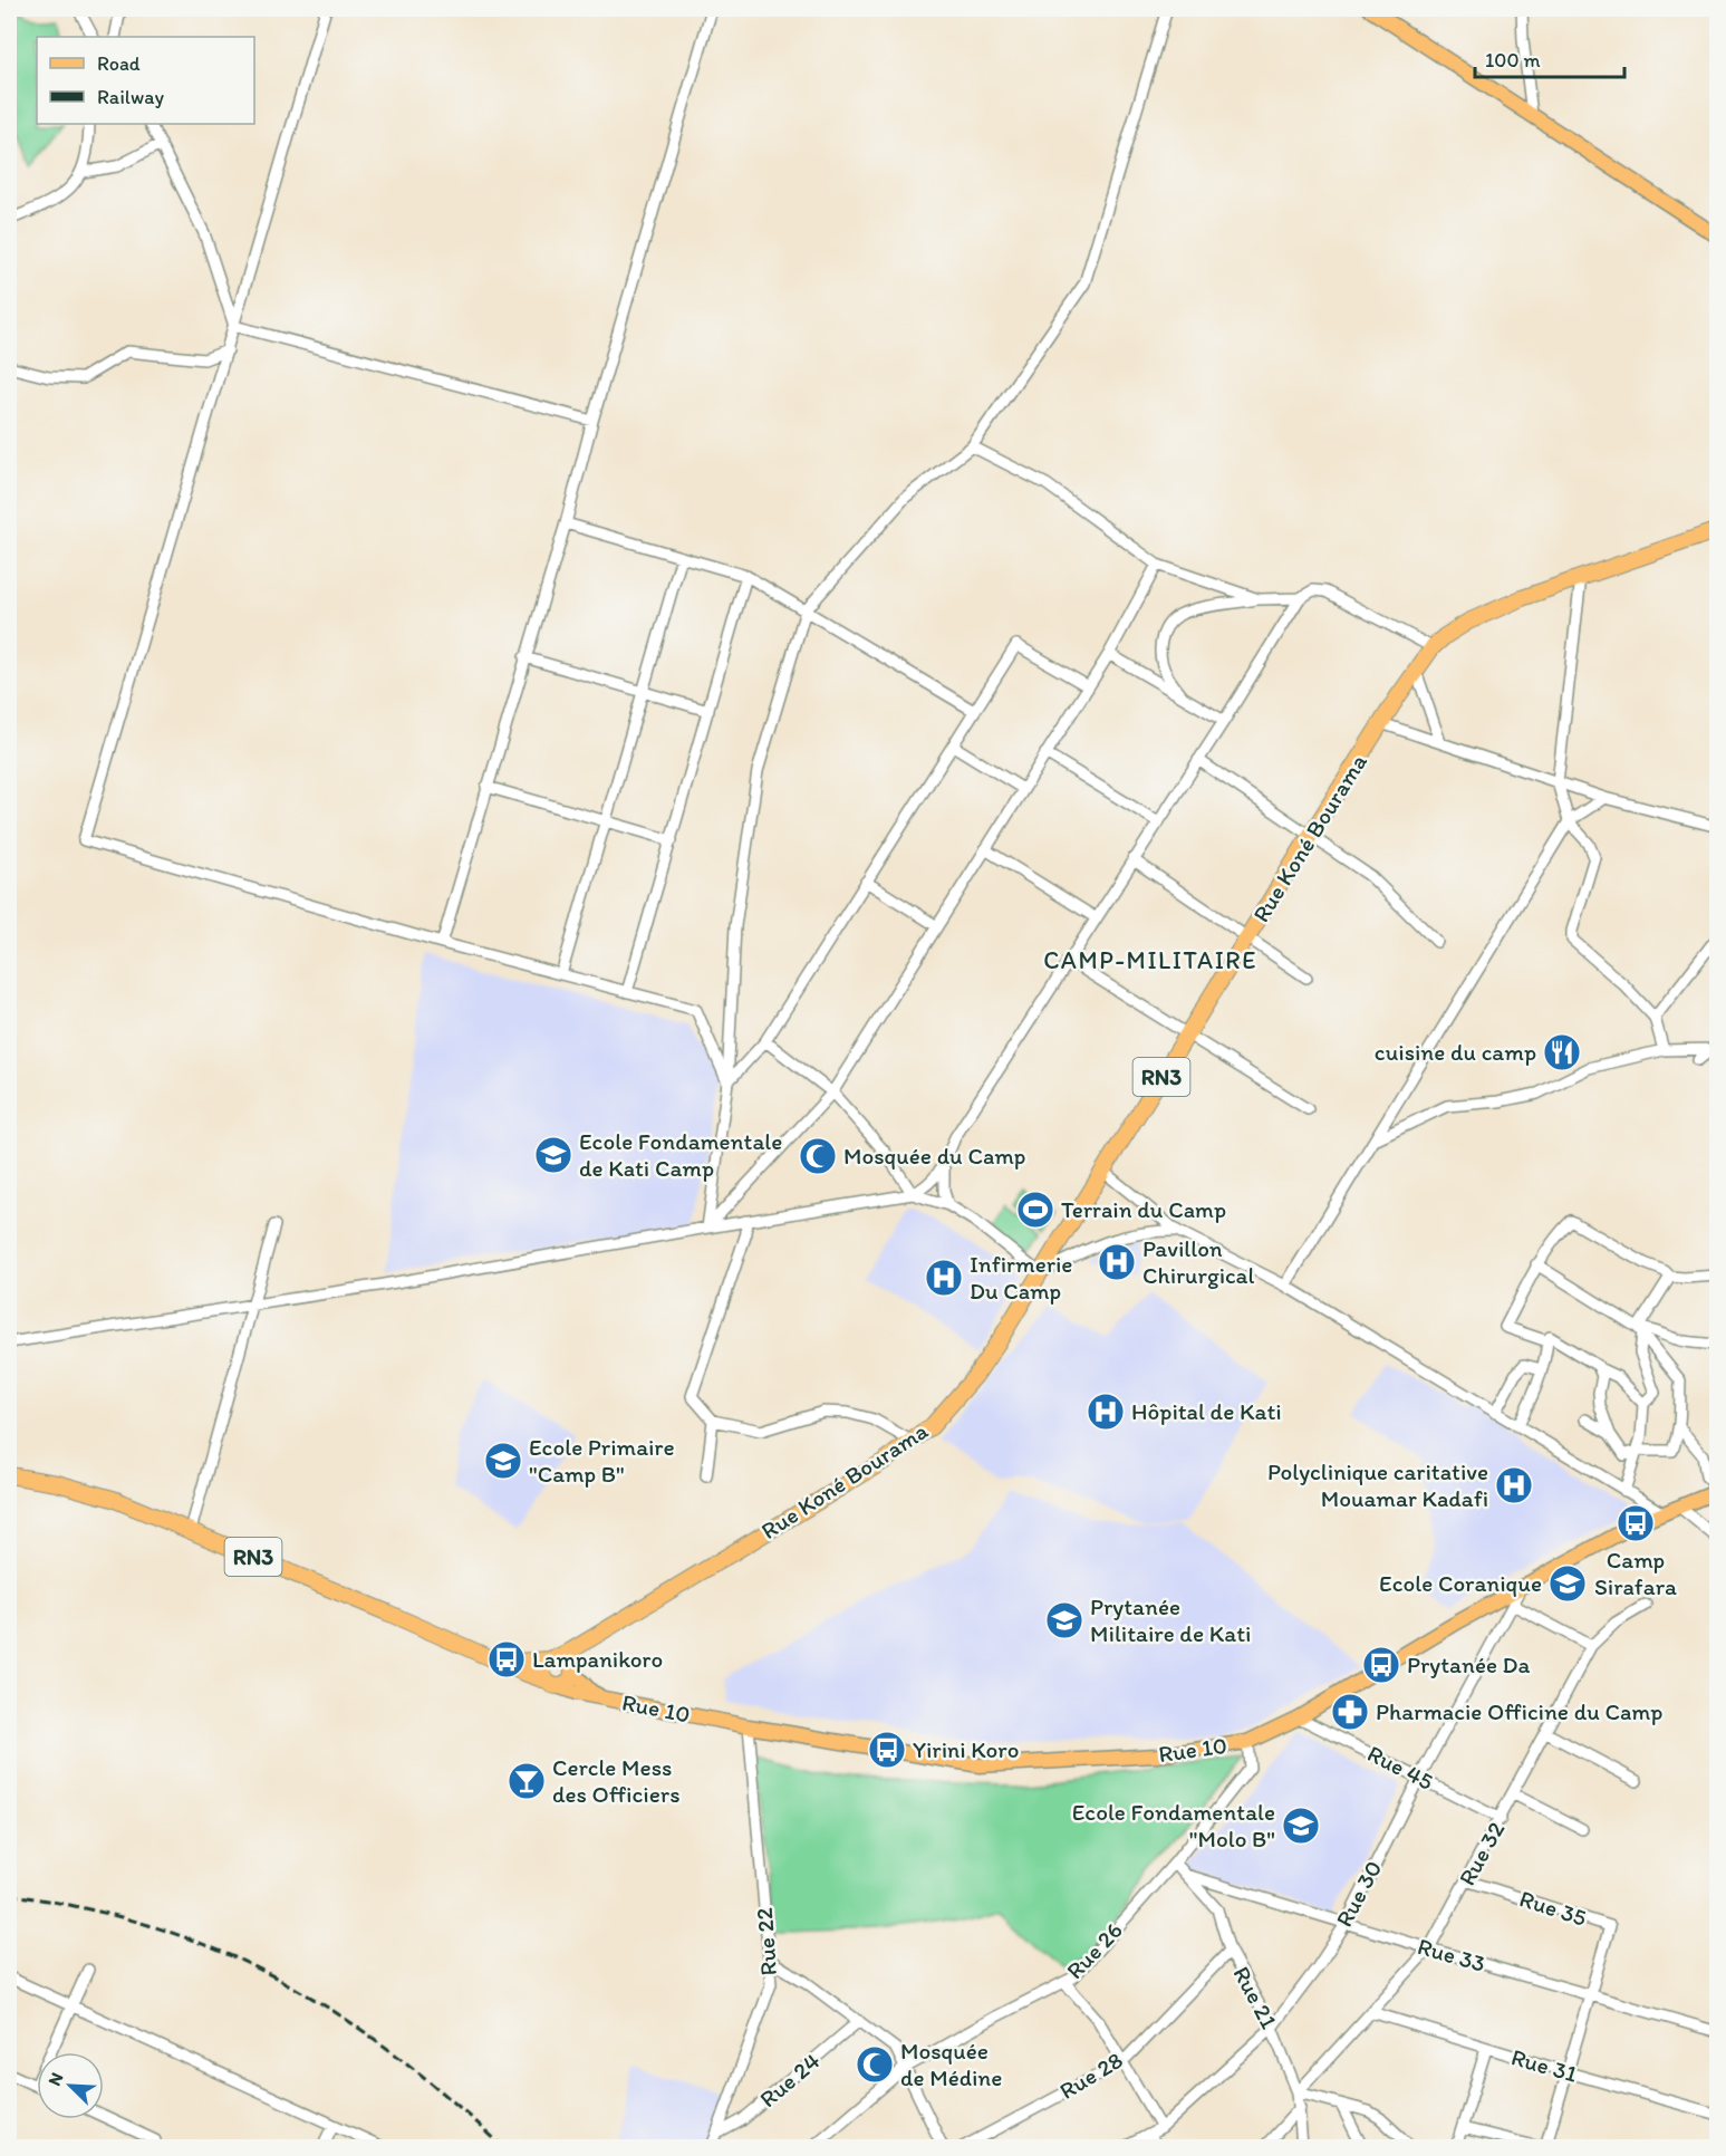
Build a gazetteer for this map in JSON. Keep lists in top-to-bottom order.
{
  "streets": {
    "highway": ["Rue Koné Bourama", "RN3"],
    "main road": ["Rue 10"],
    "street": [
      "Rue 45",
      "Rue 32",
      "Rue 30",
      "Rue 35",
      "Rue 22",
      "Rue 26",
      "Rue 33",
      "Rue 21",
      "Rue 31",
      "Rue 28",
      "Rue 24"
    ]
  },
  "crossings": [
    ["Rue Koné Bourama", "Rue 10"],
    ["Rue 10", "Rue 45"],
    ["Rue 10", "Rue 30"],
    ["Rue 10", "Rue 22"],
    ["Rue 10", "Rue 26"],
    ["Rue 45", "Rue 32"],
    ["Rue 45", "Rue 30"],
    ["Rue 32", "Rue 35"],
    ["Rue 32", "Rue 33"],
    ["Rue 32", "Rue 21"],
    ["Rue 32", "Rue 31"],
    ["Rue 30", "Rue 33"],
    ["Rue 30", "Rue 21"],
    ["Rue 35", "Rue 33"],
    ["Rue 22", "Rue 24"],
    ["Rue 26", "Rue 21"],
    ["Rue 33", "Rue 21"],
    ["Rue 21", "Rue 28"]
  ],
  "districts": ["CAMP-MILITAIRE"],
  "places": {
    "restaurant": ["cuisine du camp"],
    "school or university": [
      "Ecole Fondamentale de Kati Camp",
      "Ecole Primaire \"Camp B\"",
      "Ecole Coranique",
      "Prytanée Militaire de Kati",
      "Ecole Fondamentale \"Molo B\""
    ],
    "mosque": ["Mosquée du Camp", "Mosquée de Médine"],
    "sports": ["Terrain du Camp"],
    "hospital": [
      "Pavillon Chirurgical",
      "Infirmerie Du Camp",
      "Hôpital de Kati",
      "Polyclinique caritative Mouamar Kadafi"
    ],
    "bus stop": [
      "Camp Sirafara",
      "Lampanikoro",
      "Prytanée Da",
      "Yirini Koro"
    ],
    "pharmacy": ["Pharmacie Officine du Camp"],
    "bar": ["Cercle Mess des Officiers"]
  },
  "legend": ["Road", "Railway"],
  "scale_bar": "100 m",
  "north": "top left"
}
